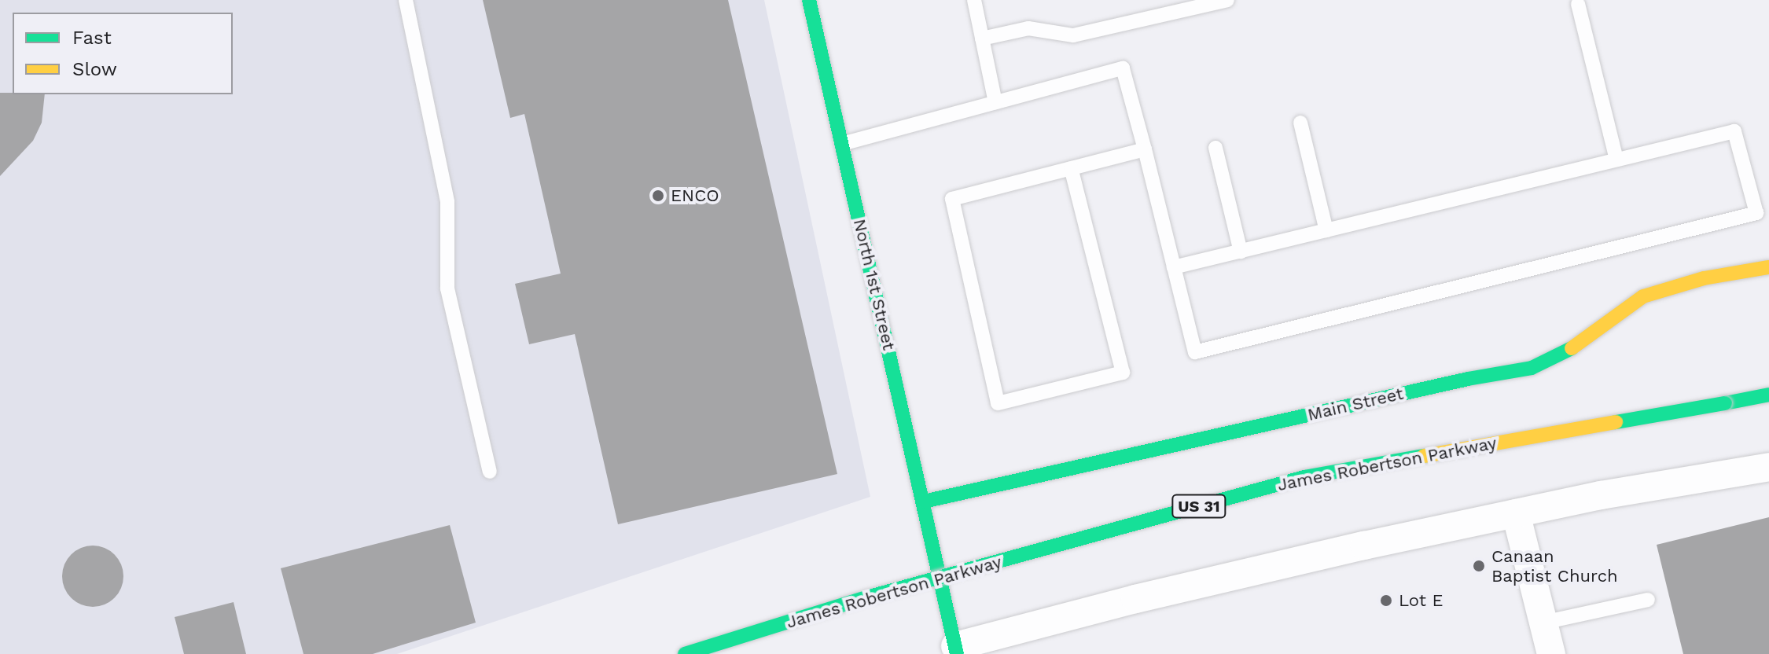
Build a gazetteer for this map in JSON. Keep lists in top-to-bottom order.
{
  "streets": {
    "street": [
      "North 1st Street",
      "Main Street",
      "James Robertson Parkway",
      "US 31"
    ]
  },
  "crossings": [
    ["North 1st Street", "Main Street"]
  ],
  "places": ["ENCO", "Canaan Baptist Church", "Lot E"],
  "legend": ["Fast", "Slow"]
}
